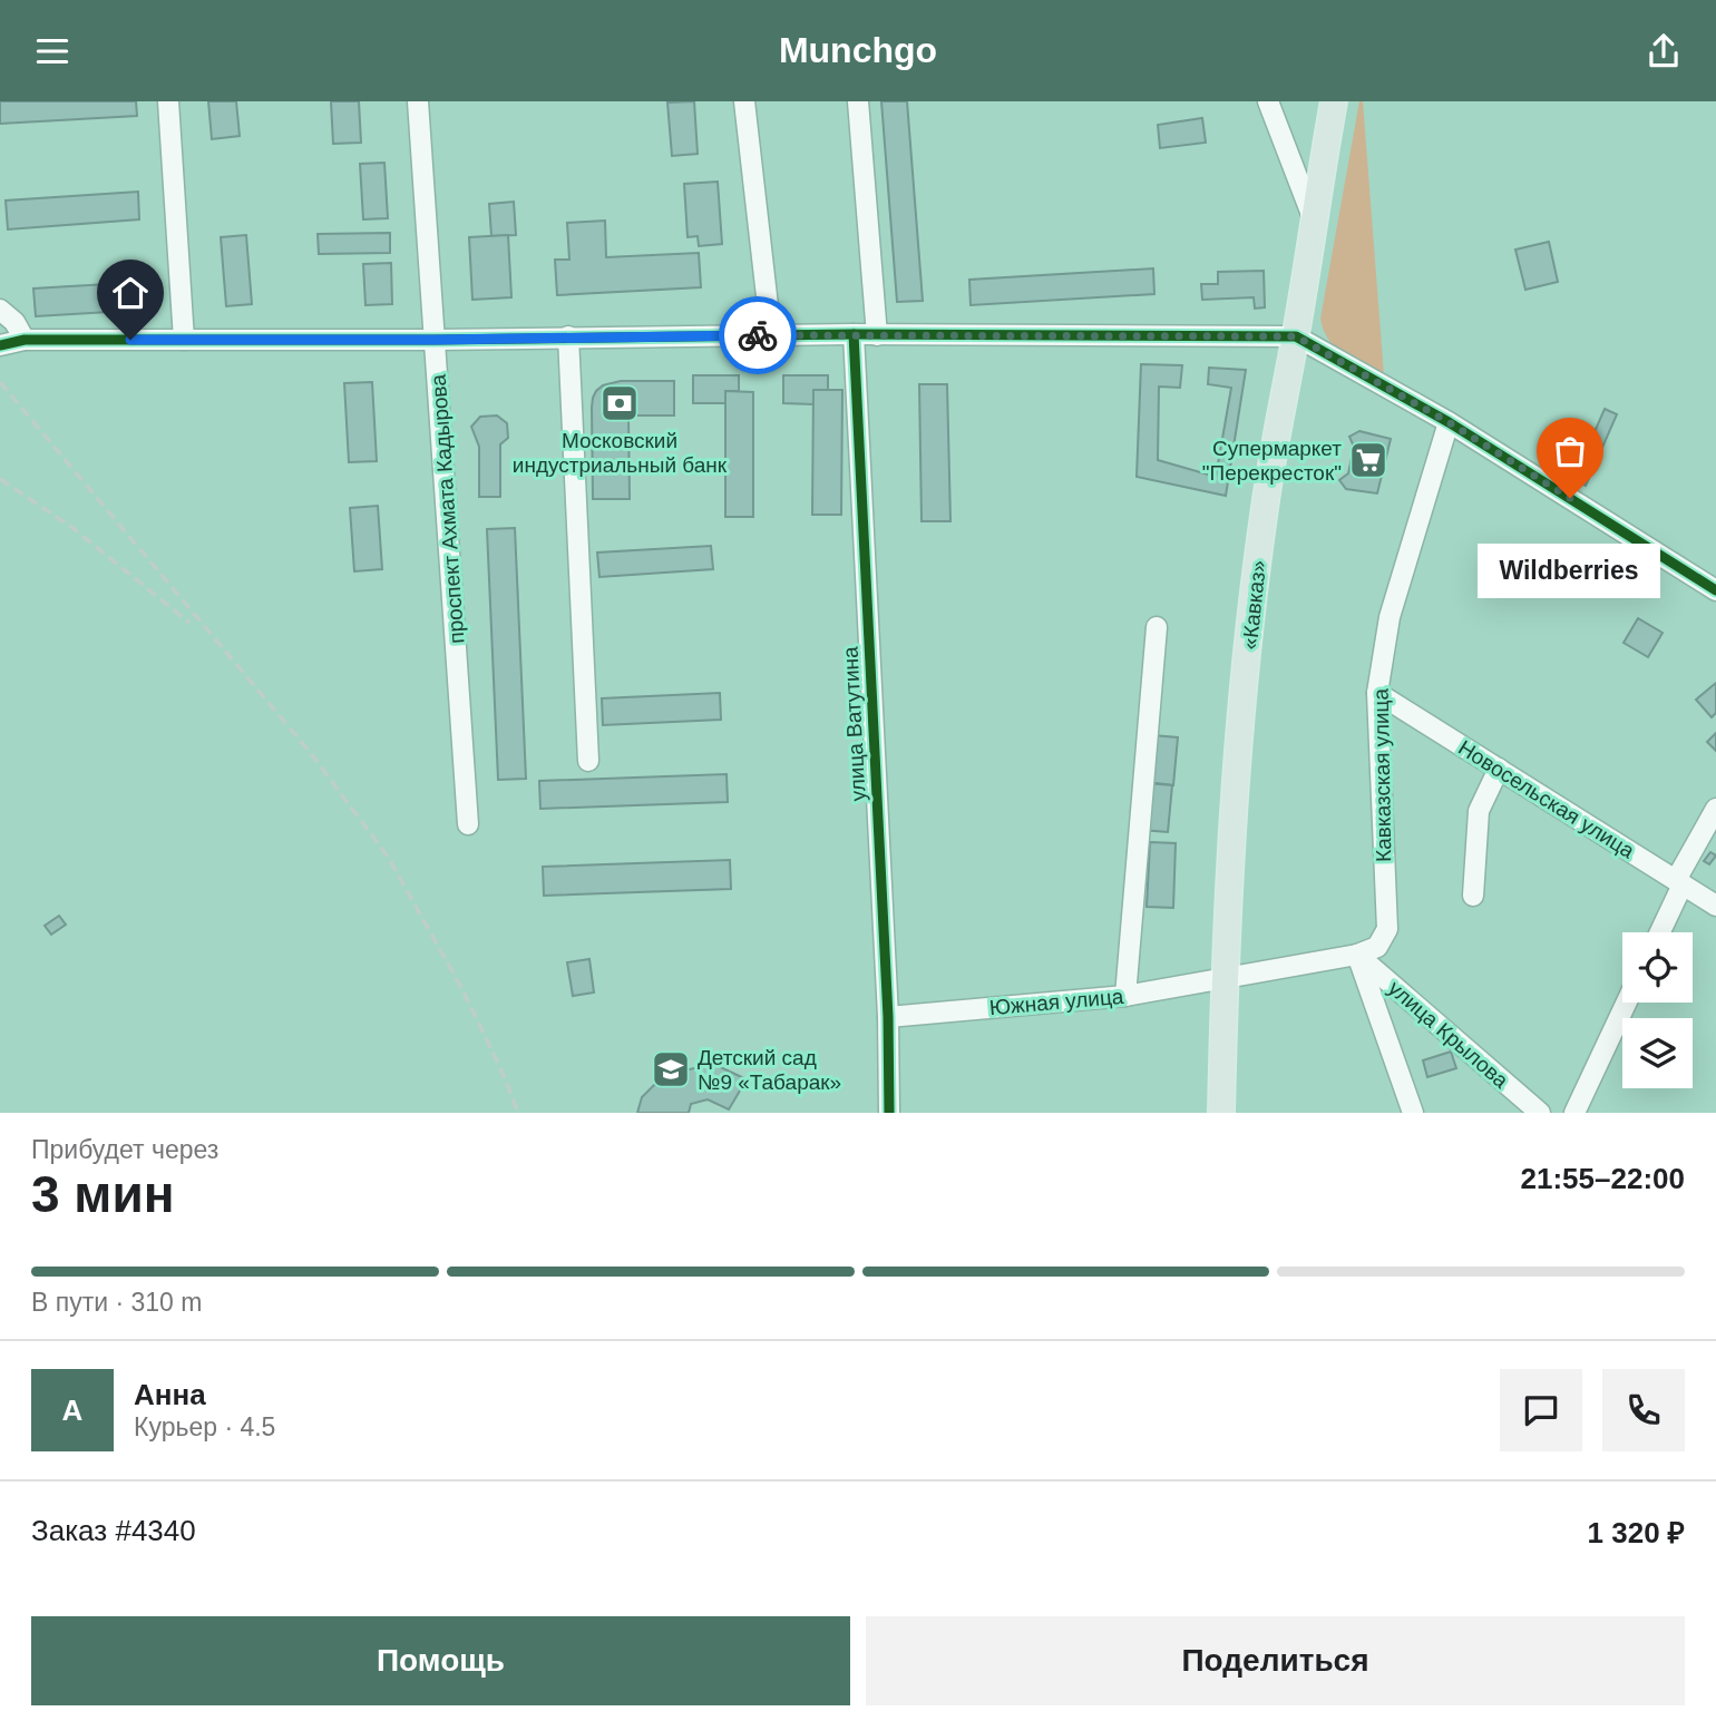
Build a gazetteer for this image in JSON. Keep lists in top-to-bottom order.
{
  "streets": {
    "main road": ["«Кавказ»"],
    "street": [
      "проспект Ахмата Кадырова",
      "улица Ватутина",
      "Кавказская улица",
      "Новосельская улица",
      "Южная улица",
      "улица Крылова"
    ]
  },
  "crossings": [
    ["«Кавказ»", "Южная улица"],
    ["улица Ватутина", "Южная улица"],
    ["Кавказская улица", "Новосельская улица"],
    ["Кавказская улица", "Южная улица"],
    ["Кавказская улица", "улица Крылова"],
    ["Южная улица", "улица Крылова"]
  ],
  "places": {
    "bank": ["Московский индустриальный банк"],
    "supermarket": ["Супермаркет \"Перекресток\""],
    "other": ["Wildberries"],
    "school or university": ["Детский сад №9 «Табарак»"]
  },
  "page": {
    "header": "Munchgo",
    "bubble": "Wildberries",
    "heading": ["3 мин", "Прибудет через", "21:55–22:00"],
    "panel": [
      "Анна",
      "Курьер · 4.5",
      "Заказ #4340",
      "1 320 ₽"
    ],
    "bar": "В пути · 310 m",
    "round": "А",
    "buttons": ["Помощь", "Поделиться"]
  }
}
